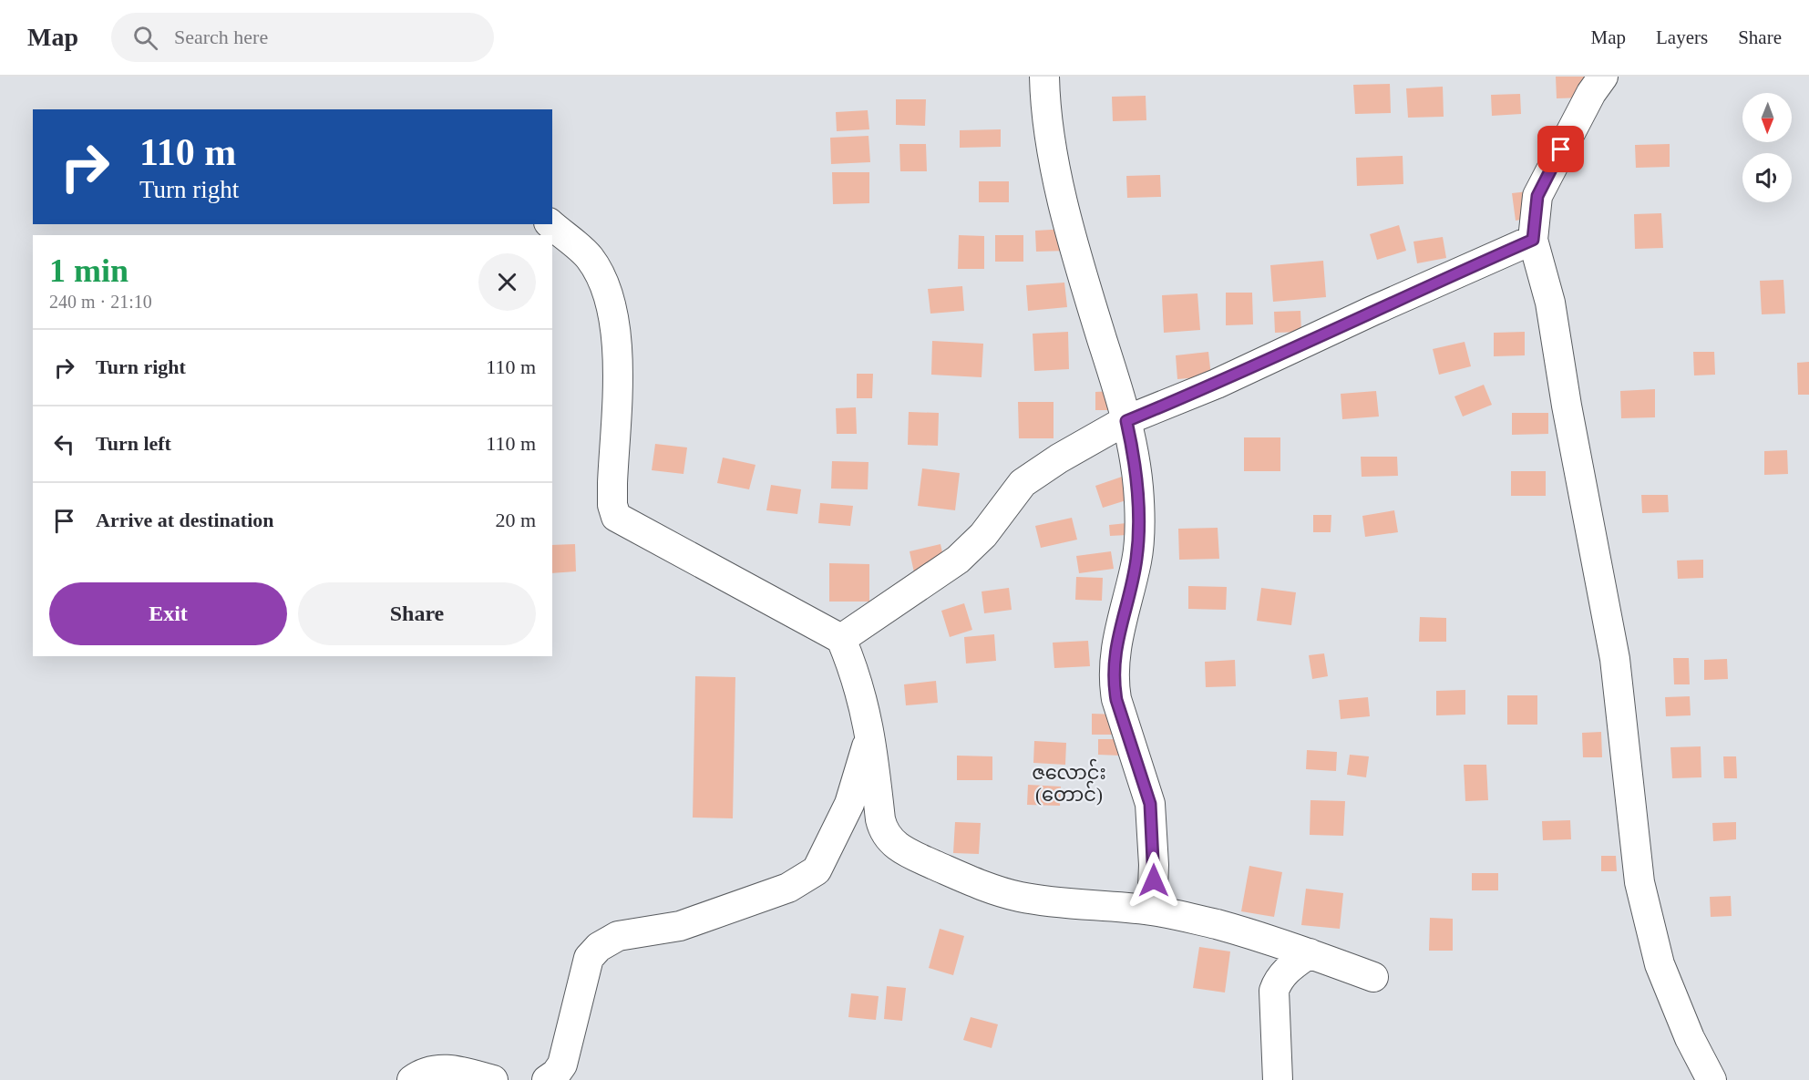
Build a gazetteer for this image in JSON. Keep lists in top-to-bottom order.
{
  "districts": ["ဇလောင်း (တောင်)"],
  "north": "bottom",
  "page": {
    "header": "Map",
    "search": "Search here",
    "nav": ["Map", "Layers", "Share"],
    "turn": ["110 m", "Turn right"],
    "heading": ["1 min", "240 m · 21:10"],
    "list": [
      {
        "name": "Turn right",
        "value": "110 m"
      },
      {
        "name": "Turn left",
        "value": "110 m"
      },
      {
        "name": "Arrive at destination",
        "value": "20 m"
      }
    ],
    "buttons": ["Exit", "Share"]
  }
}
